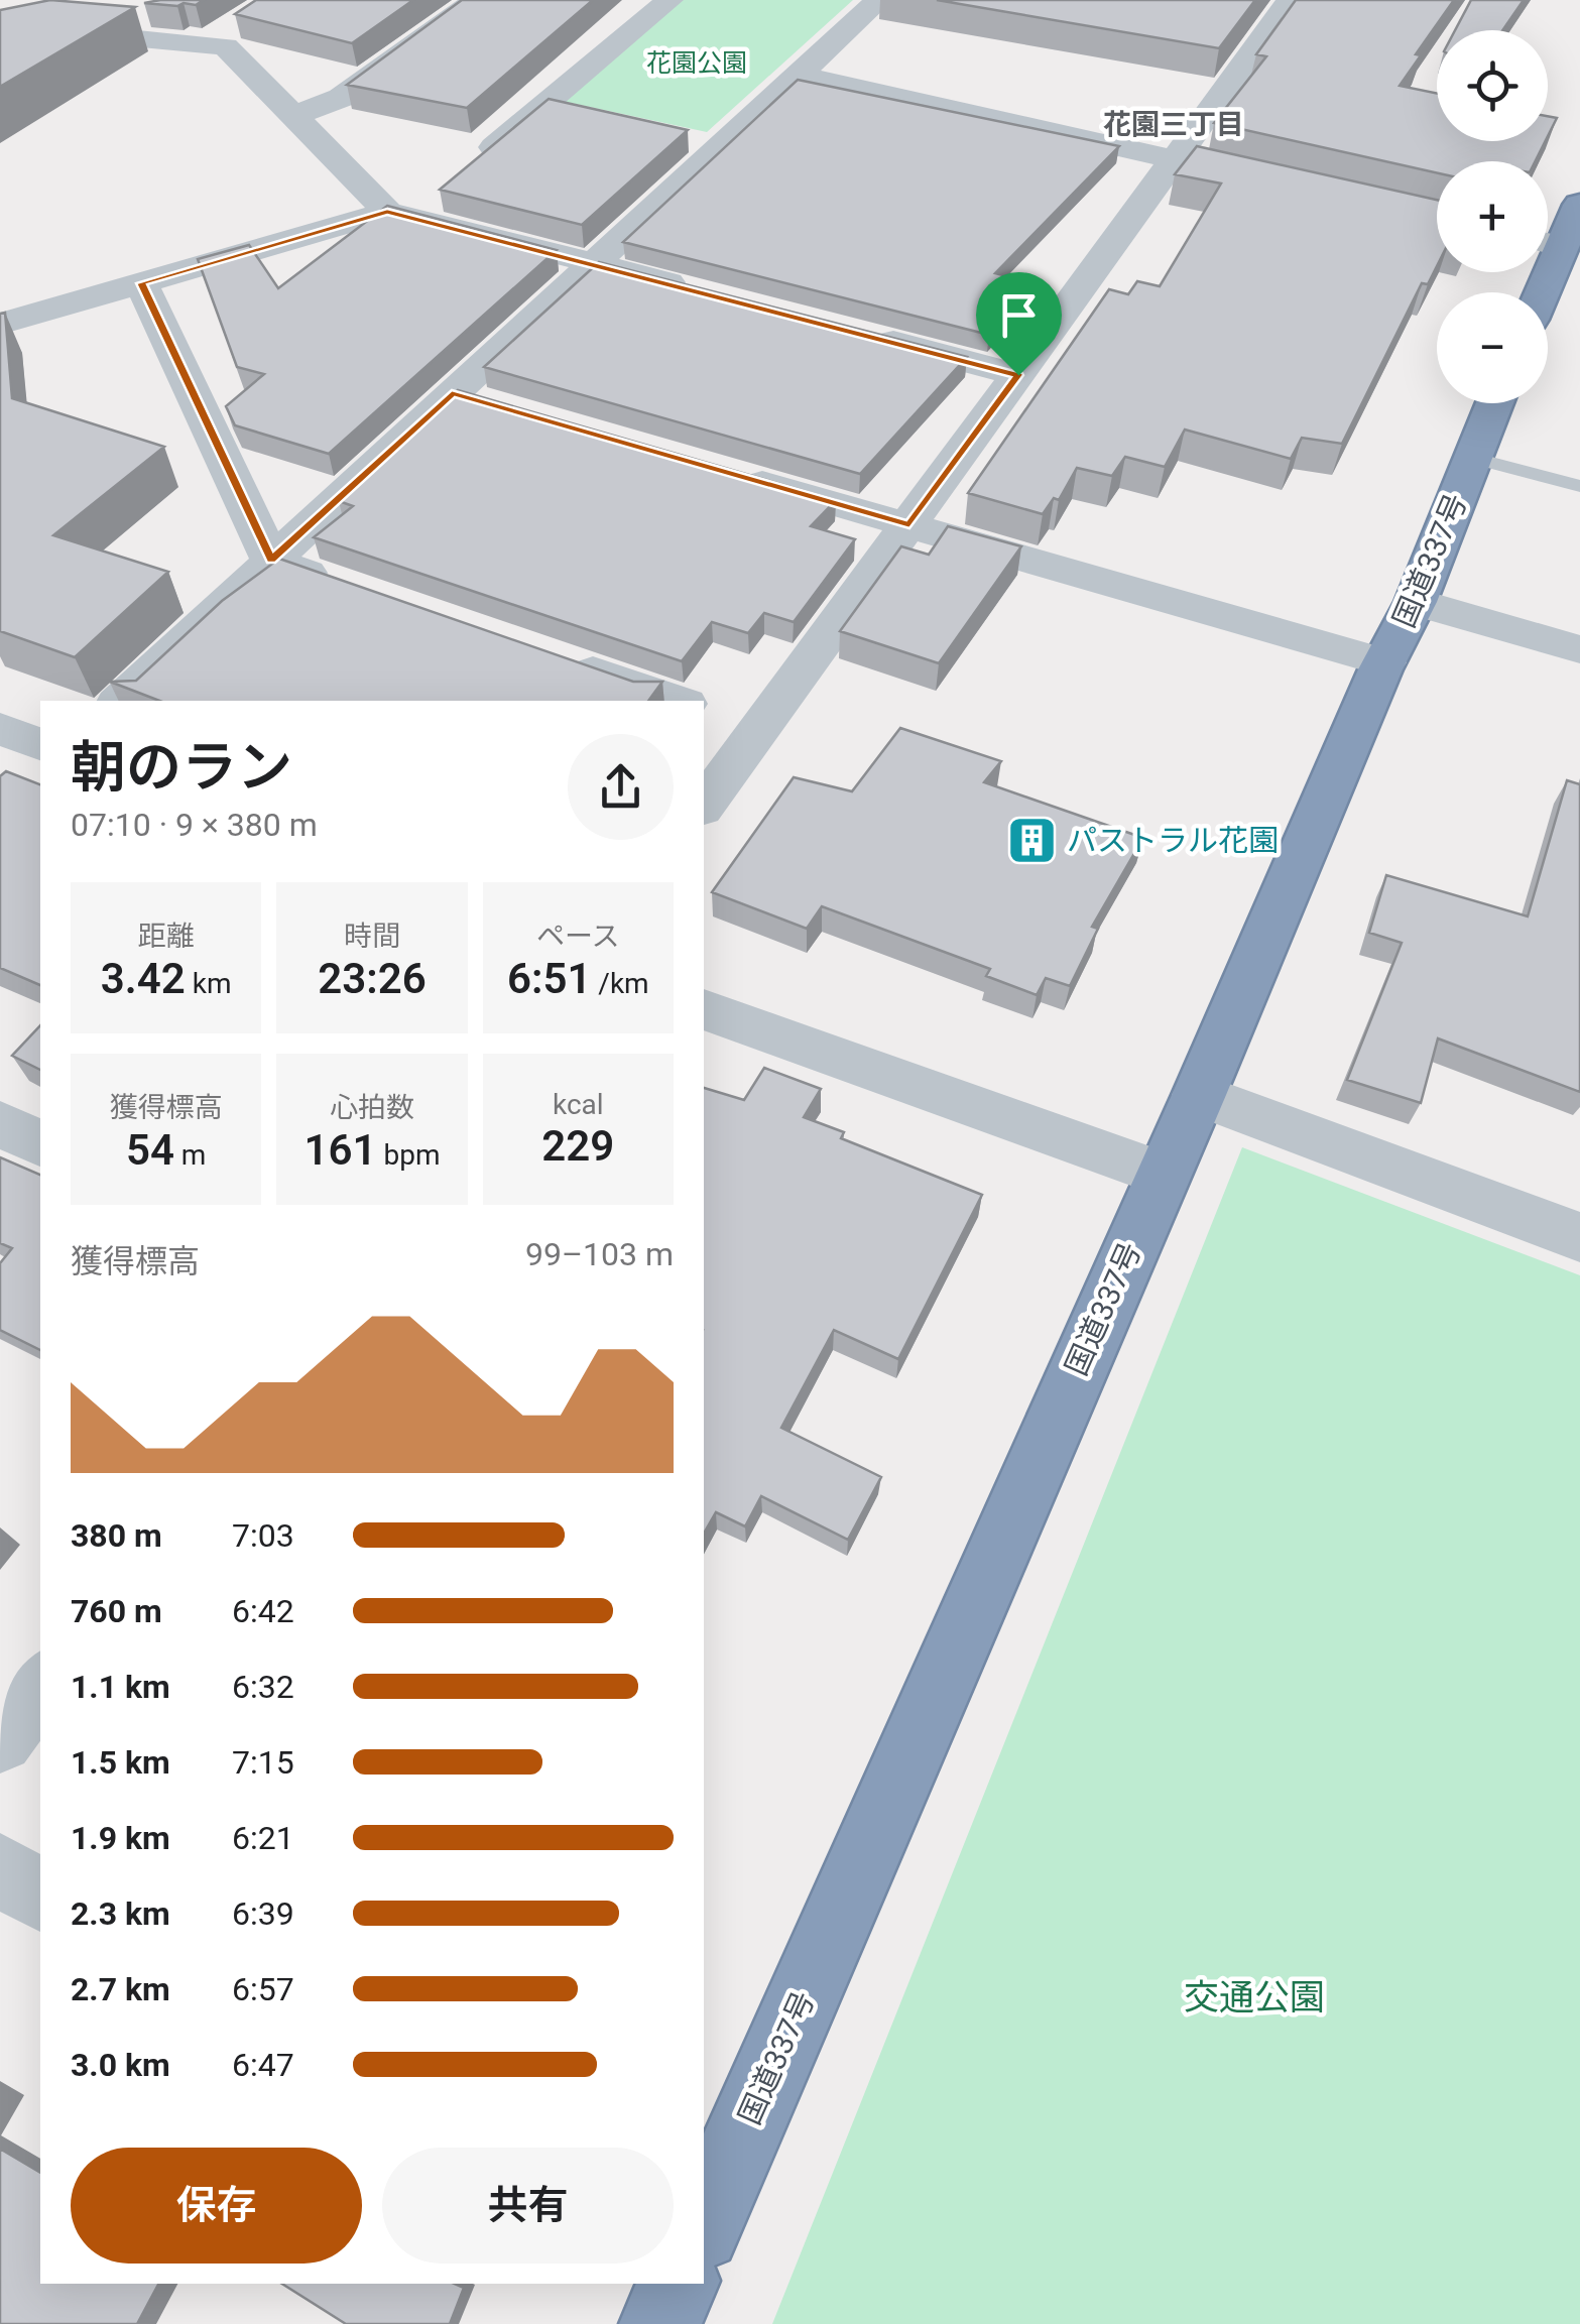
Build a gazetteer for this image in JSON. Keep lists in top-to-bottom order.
{
  "streets": {
    "highway": ["国道337号"]
  },
  "districts": ["花園三丁目"],
  "parks": ["花園公園", "交通公園"],
  "places": {
    "building": ["パストラル花園"]
  },
  "page": {
    "map_buttons": ["+", "−"],
    "heading": ["朝のラン", "07:10 · 9 × 380 m"],
    "stats": [
      ["距離", "3.42 km"],
      ["時間", "23:26"],
      ["ペース", "6:51 /km"],
      ["獲得標高", "54 m"],
      ["心拍数", "161 bpm"],
      ["kcal", "229"]
    ],
    "chart": ["獲得標高", "99–103 m"],
    "list": [
      {
        "name": "380 m",
        "note": "7:03"
      },
      {
        "name": "760 m",
        "note": "6:42"
      },
      {
        "name": "1.1 km",
        "note": "6:32"
      },
      {
        "name": "1.5 km",
        "note": "7:15"
      },
      {
        "name": "1.9 km",
        "note": "6:21"
      },
      {
        "name": "2.3 km",
        "note": "6:39"
      },
      {
        "name": "2.7 km",
        "note": "6:57"
      },
      {
        "name": "3.0 km",
        "note": "6:47"
      }
    ],
    "buttons": ["保存", "共有"]
  }
}
